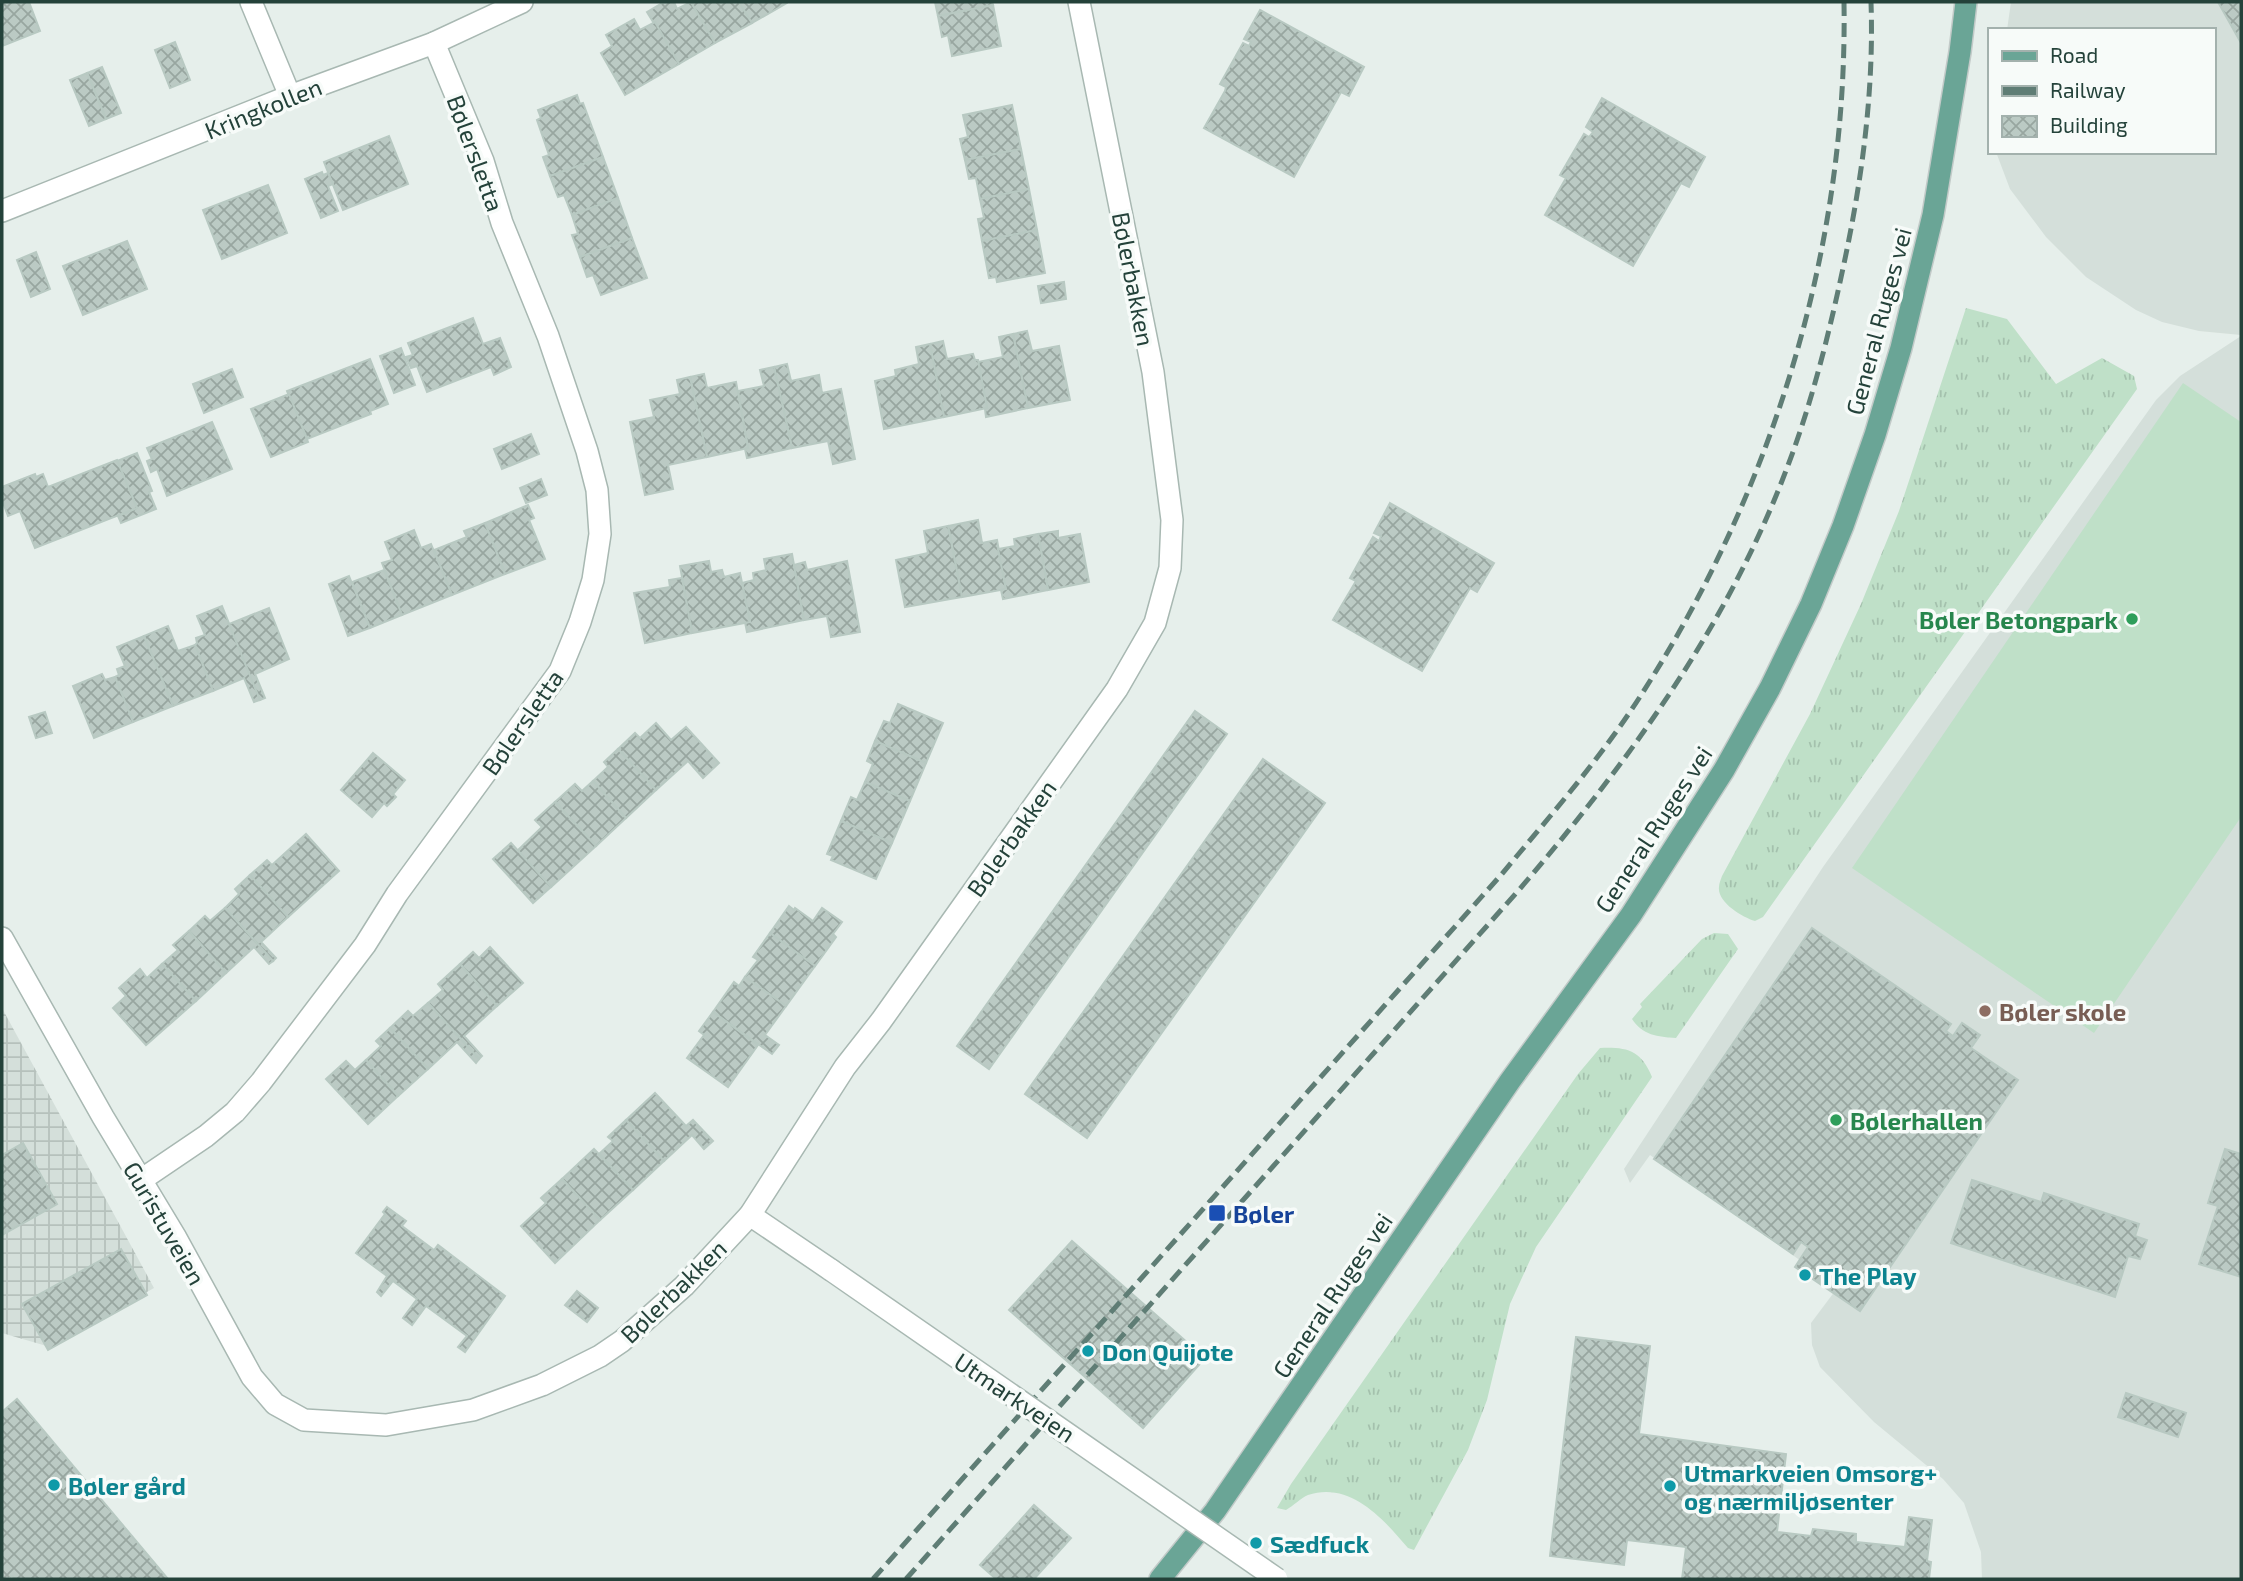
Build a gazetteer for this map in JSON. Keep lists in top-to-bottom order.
{
  "streets": {
    "main road": ["General Ruges vei"],
    "street": [
      "Kringkollen",
      "Bølersletta",
      "Bølerbakken",
      "Guristuveien",
      "Utmarkveien"
    ]
  },
  "crossings": [
    ["Kringkollen", "Bølersletta"],
    ["Bølersletta", "Guristuveien"],
    ["Bølerbakken", "Guristuveien"],
    ["Bølerbakken", "Utmarkveien"]
  ],
  "places": {
    "other": [
      "Bøler Betongpark",
      "Bøler skole",
      "Bølerhallen",
      "The Play",
      "Don Quijote",
      "Bøler gård",
      "Utmarkveien Omsorg+ og nærmiljøsenter",
      "Sædfuck"
    ],
    "transit": ["Bøler"]
  },
  "legend": ["Road", "Railway", "Building"]
}
